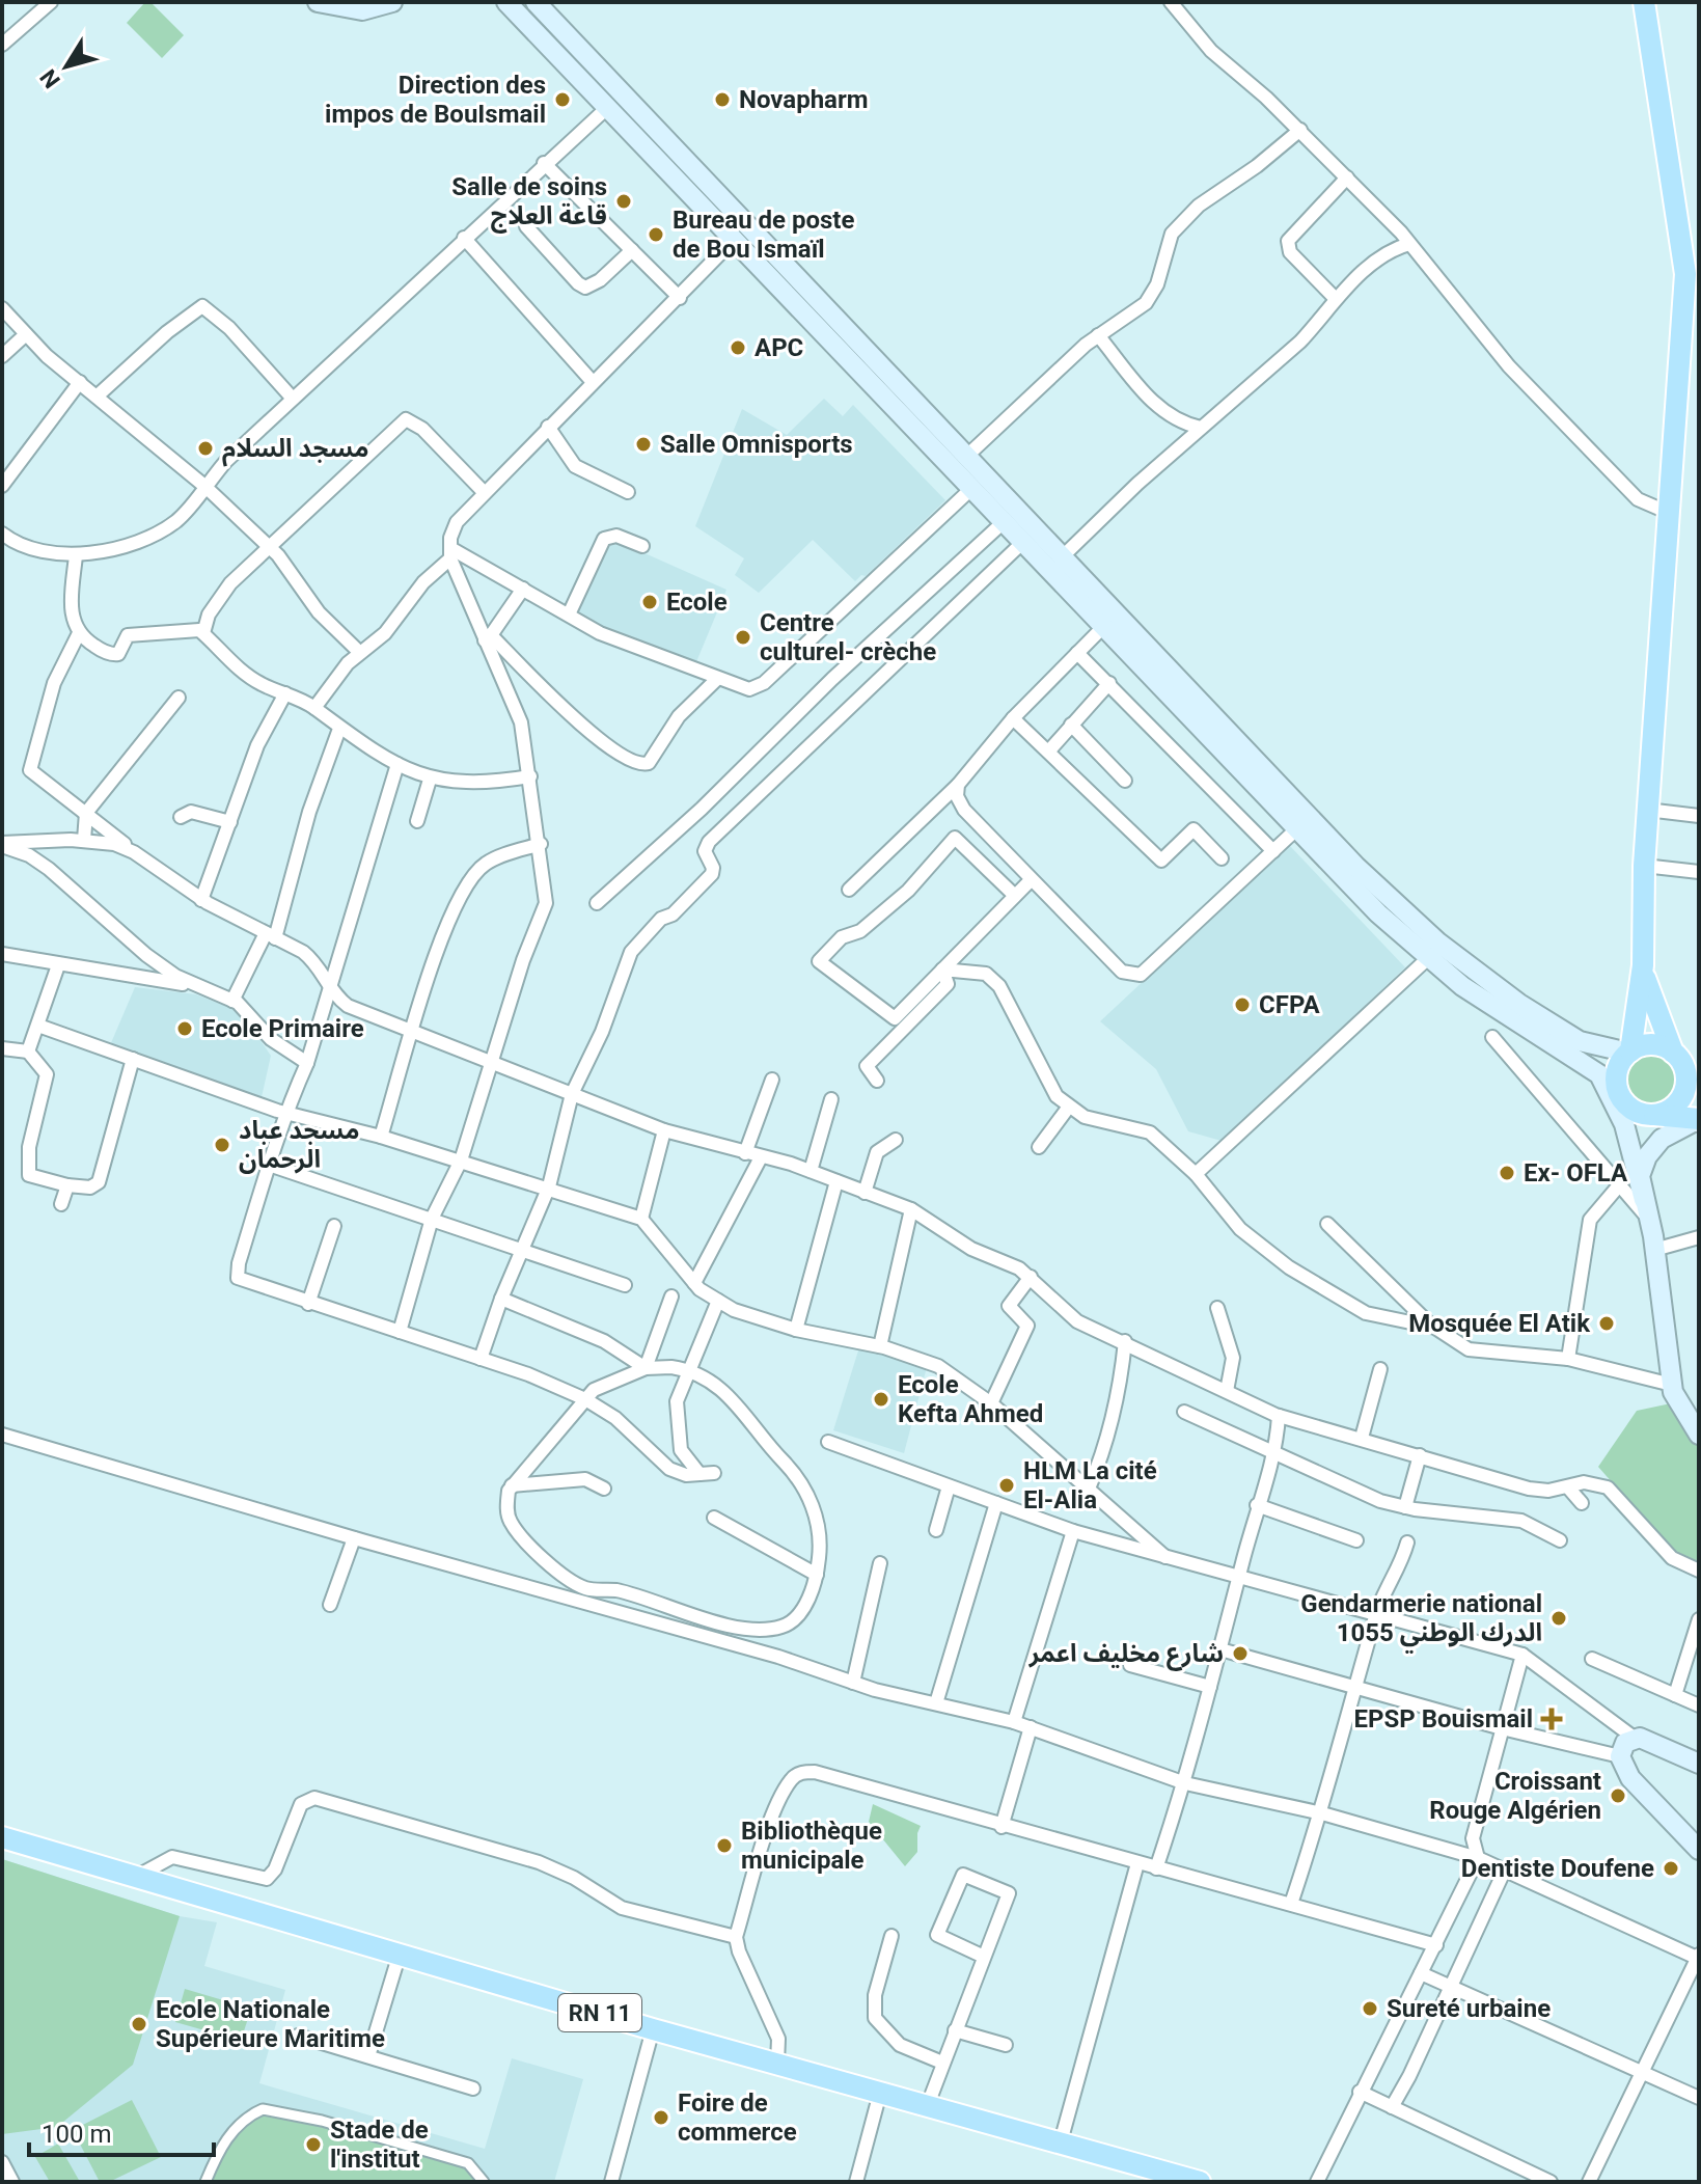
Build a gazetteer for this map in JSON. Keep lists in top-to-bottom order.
{
  "streets": {
    "main road": ["RN 11"]
  },
  "places": {
    "other": [
      "Direction des impos de BouIsmail",
      "Novapharm",
      "Salle de soins قاعة العلاج",
      "Bureau de poste de Bou Ismaïl",
      "APC",
      "Salle Omnisports",
      "مسجد السلام",
      "Ecole",
      "Centre culturel- crèche",
      "CFPA",
      "Ecole Primaire",
      "مسجد عباد الرحمان",
      "Ex- OFLA",
      "Mosquée El Atik",
      "Ecole Kefta Ahmed",
      "HLM La cité El-Alia",
      "Gendarmerie national 1055 الدرك الوطني",
      "شارع مخليف اعمر",
      "Croissant Rouge Algérien",
      "Bibliothèque municipale",
      "Dentiste Doufene",
      "Sureté urbaine",
      "Ecole Nationale Supérieure Maritime",
      "Foire de commerce",
      "Stade de l'institut"
    ],
    "health": ["EPSP Bouismail"]
  },
  "scale_bar": "100 m",
  "north": "bottom left"
}
